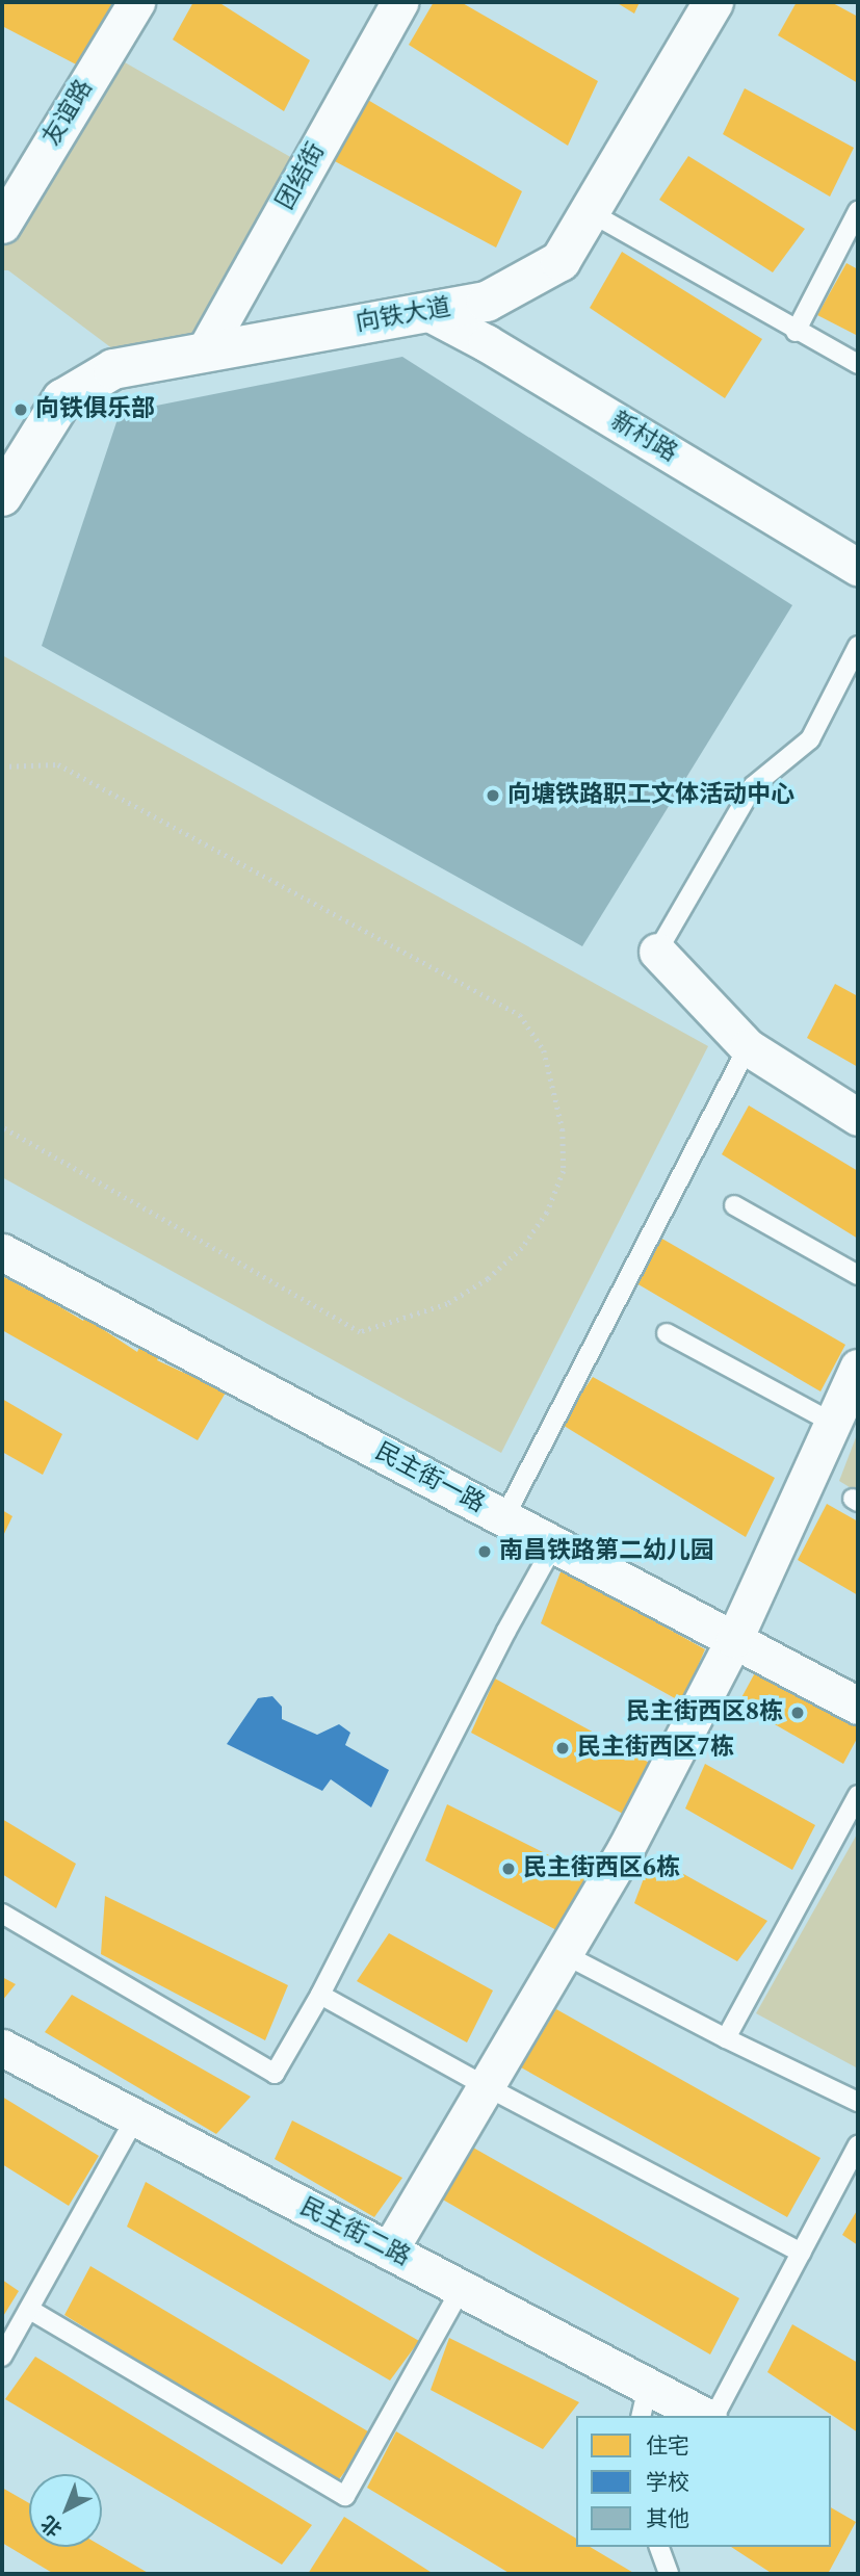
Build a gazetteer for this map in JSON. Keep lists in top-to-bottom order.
{
  "streets": {
    "street": [
      "友谊路",
      "团结街",
      "向铁大道",
      "新村路",
      "民主街一路",
      "民主街二路"
    ]
  },
  "crossings": [
    ["团结街", "向铁大道"],
    ["向铁大道", "新村路"]
  ],
  "places": [
    "向铁俱乐部",
    "向塘铁路职工文体活动中心",
    "南昌铁路第二幼儿园",
    "民主街西区8栋",
    "民主街西区7栋",
    "民主街西区6栋"
  ],
  "legend": ["住宅", "学校", "其他"],
  "north": "bottom left"
}
